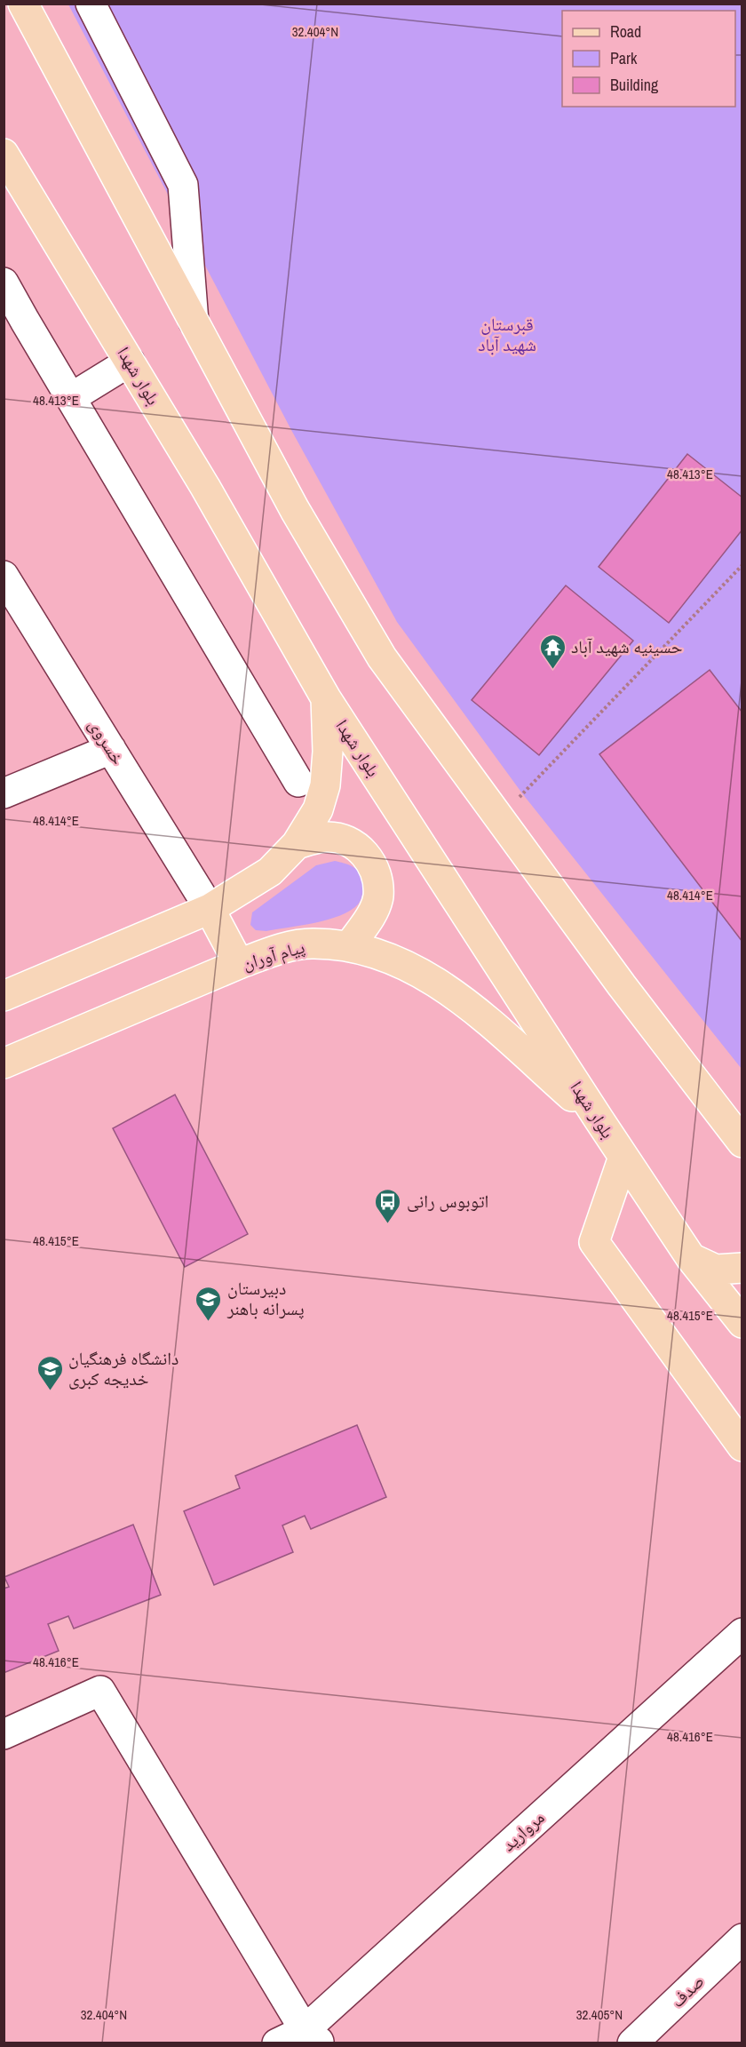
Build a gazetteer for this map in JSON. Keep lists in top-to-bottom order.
{
  "streets": {
    "main road": ["بلوار شهدا", "پیام آوران"],
    "street": ["خسروی", "مروارید", "صدف"]
  },
  "crossings": [
    ["بلوار شهدا", "پیام آوران"]
  ],
  "parks": ["قبرستان شهید آباد"],
  "places": {
    "temple": ["حسینیه شهید آباد"],
    "bus stop": ["اتوبوس رانی"],
    "school or university": ["دبیرستان پسرانه باهنر", "دانشگاه فرهنگیان خدیجه کبری"]
  },
  "legend": ["Road", "Park", "Building"],
  "coordinates": [
    "32.404°N",
    "48.413°E",
    "48.414°E",
    "48.415°E",
    "48.416°E",
    "32.405°N"
  ]
}
